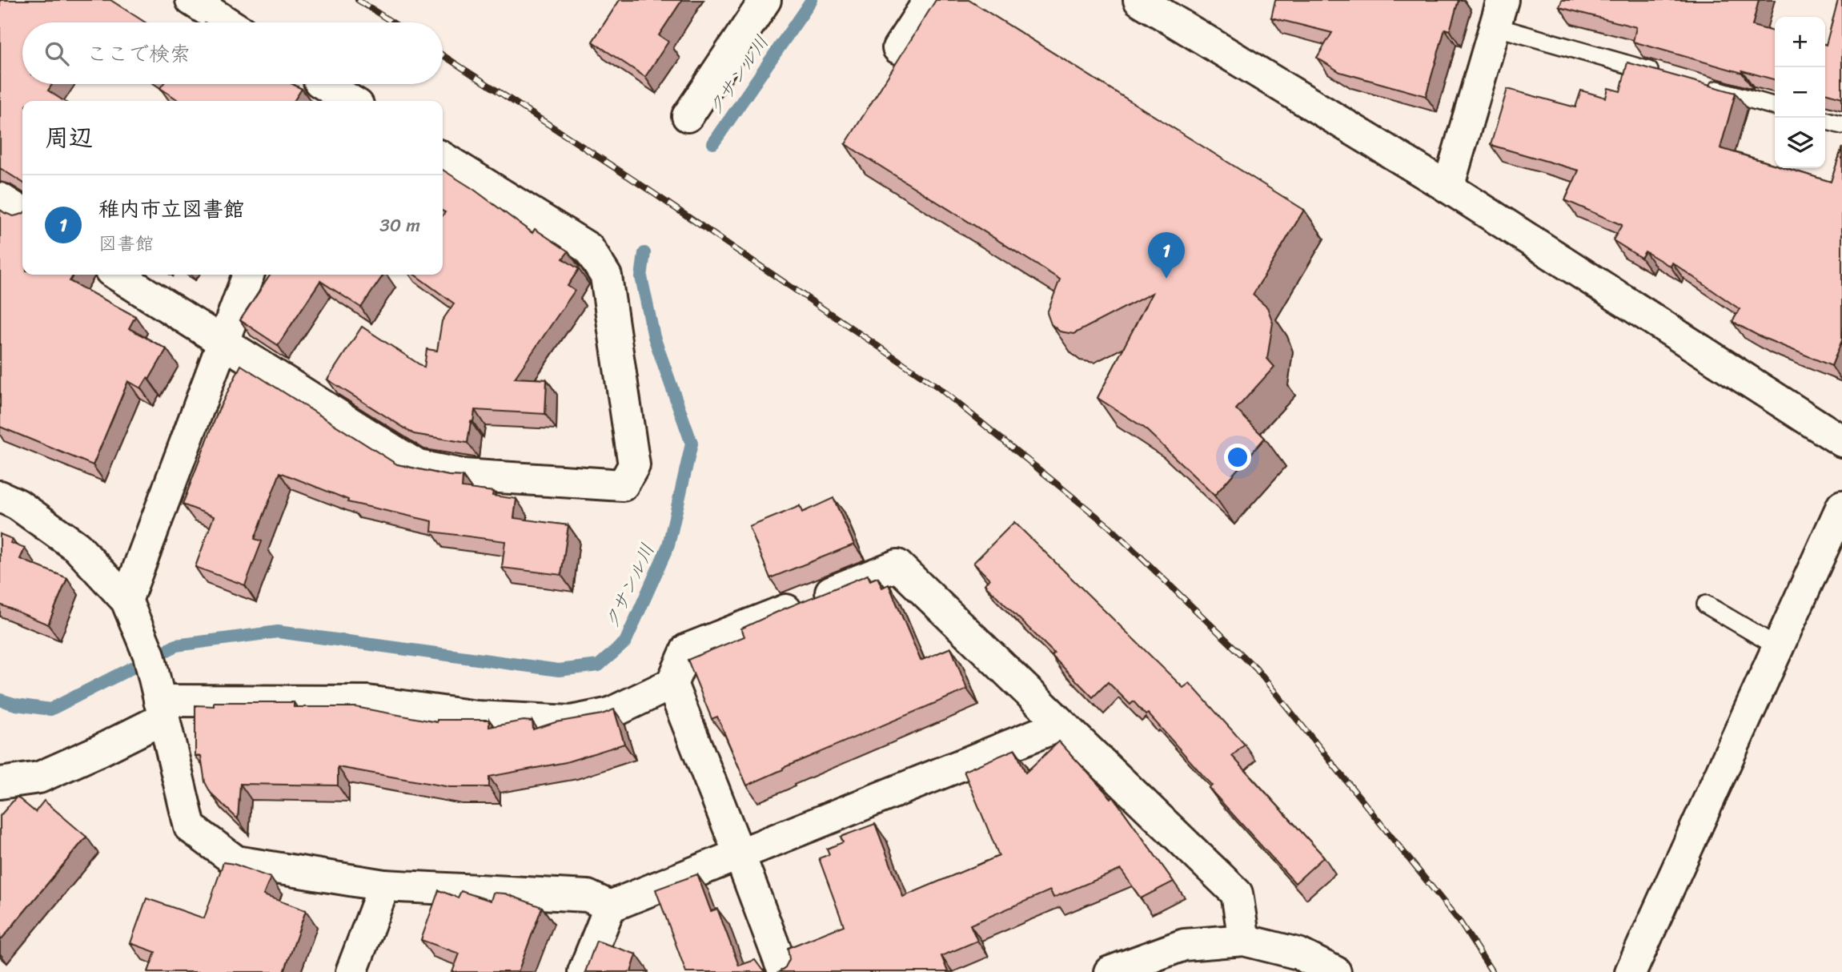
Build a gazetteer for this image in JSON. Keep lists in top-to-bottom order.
{
  "water": ["クサンル川"],
  "page": {
    "map_buttons": ["+", "−"],
    "search": "ここで検索",
    "heading": "周辺",
    "list": [
      {
        "mark": "1",
        "name": "稚内市立図書館",
        "note": "図書館",
        "value": "30 m"
      }
    ],
    "pins": "1"
  }
}
